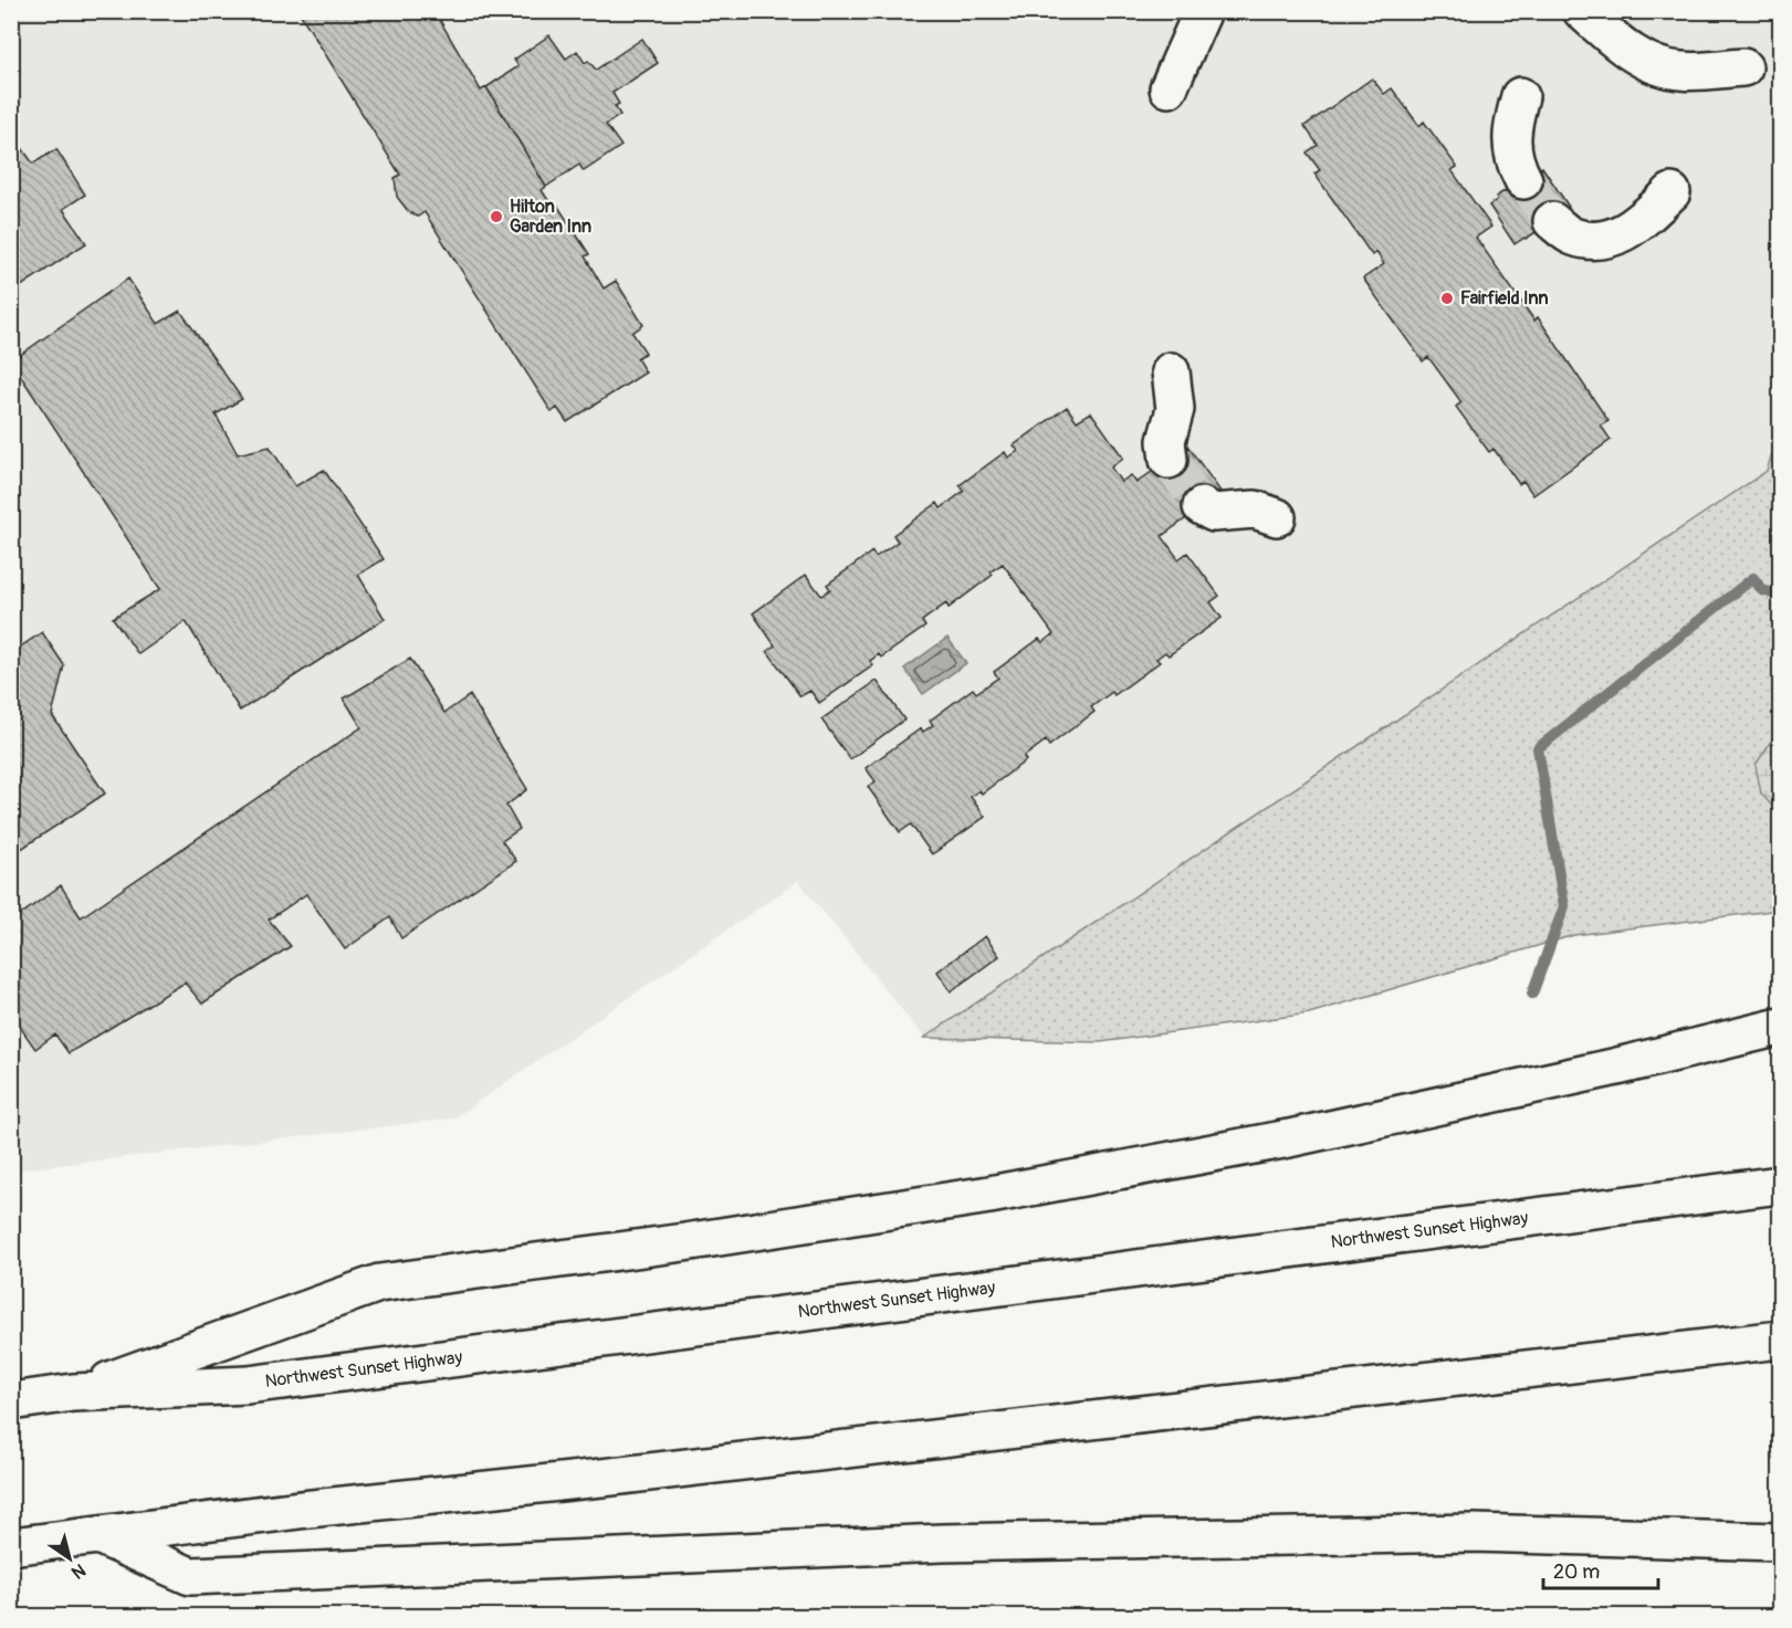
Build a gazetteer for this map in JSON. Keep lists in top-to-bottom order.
{
  "streets": {
    "main road": ["Northwest Sunset Highway"]
  },
  "places": ["Hilton Garden Inn", "Fairfield Inn"],
  "scale_bar": "20 m",
  "north": "bottom right"
}
